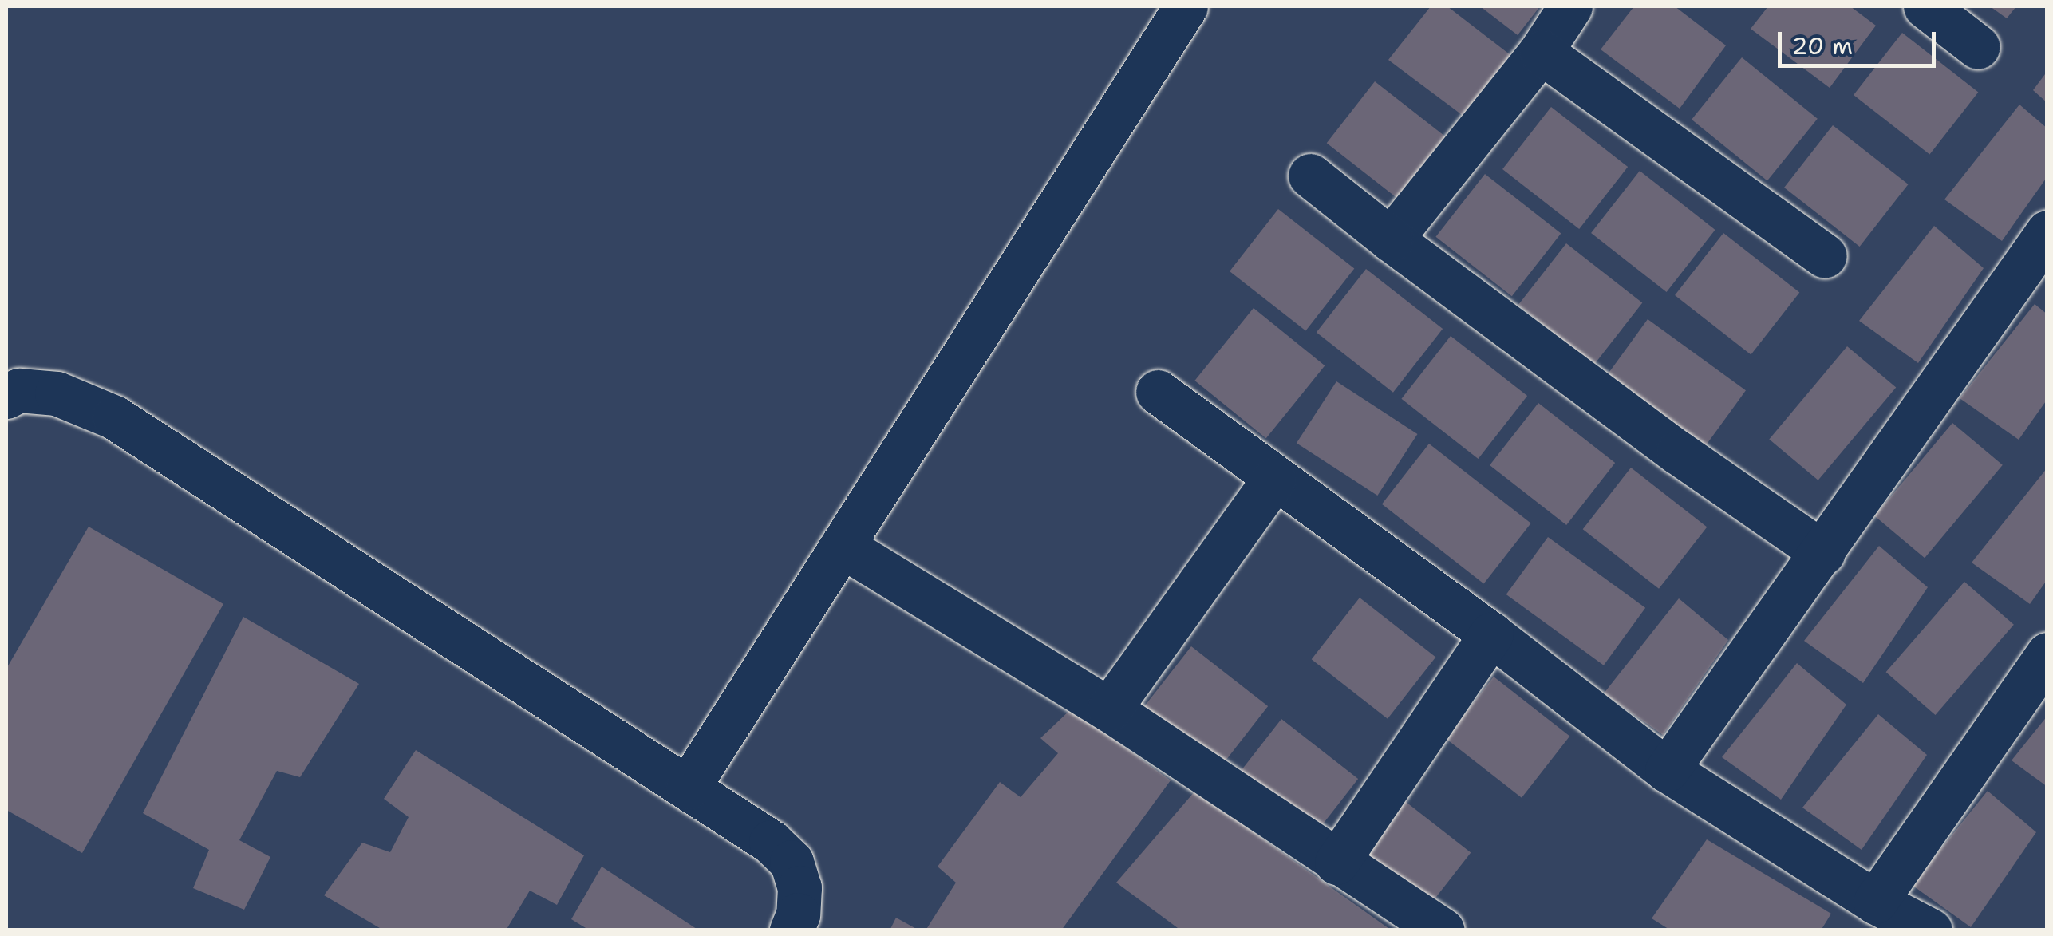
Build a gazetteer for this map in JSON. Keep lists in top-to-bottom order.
{
  "scale_bar": "20 m"
}
